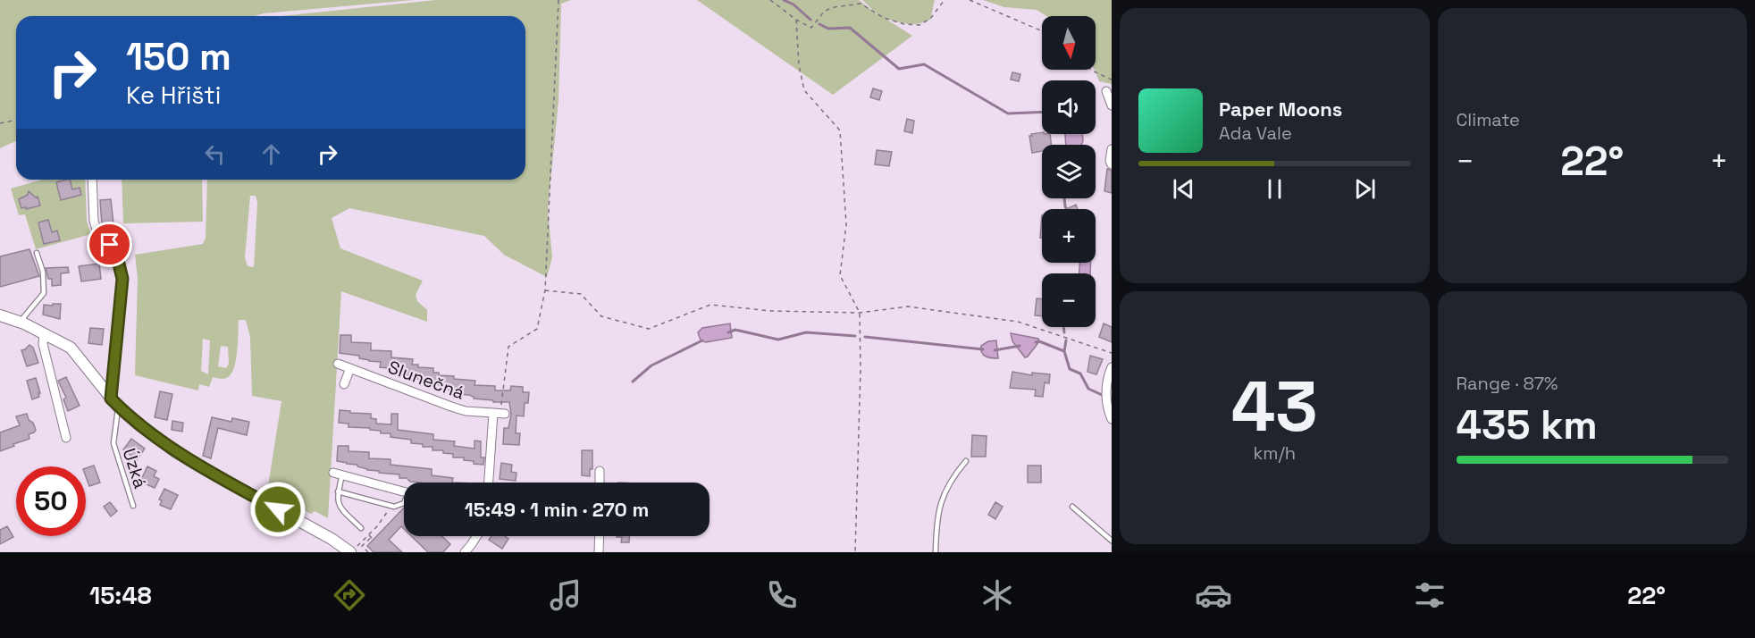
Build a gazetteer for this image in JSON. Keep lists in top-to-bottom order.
{
  "streets": {
    "street": ["Slunečná"],
    "lane": ["Úzká"]
  },
  "north": "bottom",
  "page": {
    "tile": [
      "Climate",
      ["43", "km/h"],
      ["Range · 87%", "435 km"]
    ],
    "map_buttons": ["+", "−"],
    "turn": ["150 m", "Ke Hřišti"],
    "song": ["Paper Moons", "Ada Vale"],
    "heat": ["−", "22°", "+"],
    "limit": "50",
    "trip": "15:49 · 1 min · 270 m",
    "tabs": ["15:48", "22°"]
  }
}
